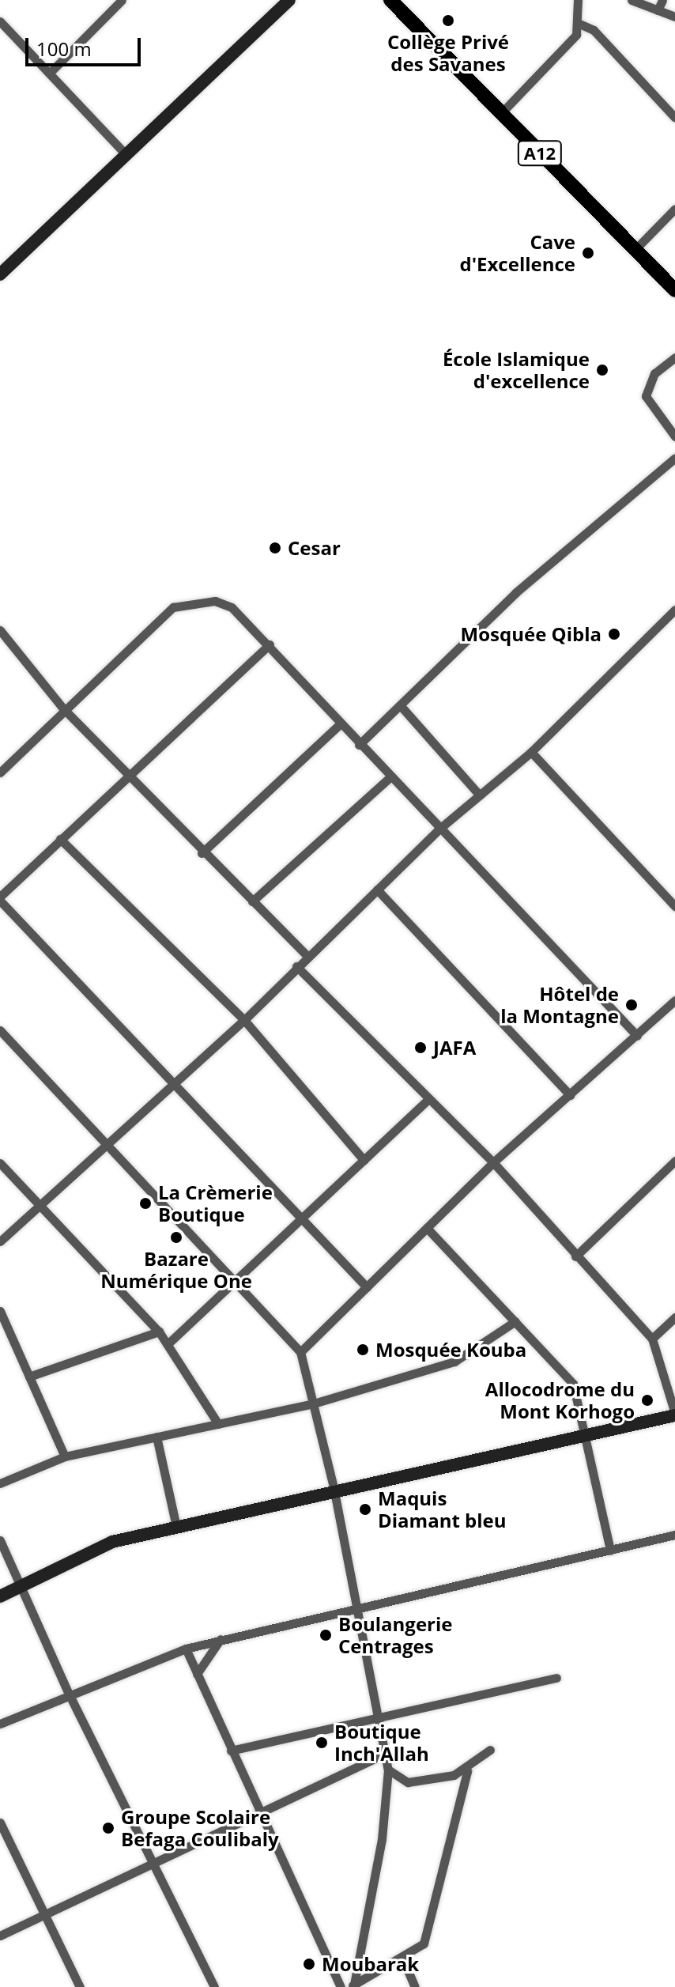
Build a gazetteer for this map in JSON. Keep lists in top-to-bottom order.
{
  "streets": {
    "main road": ["A12"]
  },
  "places": [
    "Collège Privé des Savanes",
    "Cave d'Excellence",
    "École Islamique d'excellence",
    "Cesar",
    "Mosquée Qibla",
    "Hôtel de la Montagne",
    "JAFA",
    "La Crèmerie Boutique",
    "Bazare Numérique One",
    "Mosquée Kouba",
    "Allocodrome du Mont Korhogo",
    "Maquis Diamant bleu",
    "Boulangerie Centrages",
    "Boutique Inch'Allah",
    "Groupe Scolaire Befaga Coulibaly",
    "Moubarak"
  ],
  "scale_bar": "100 m"
}
